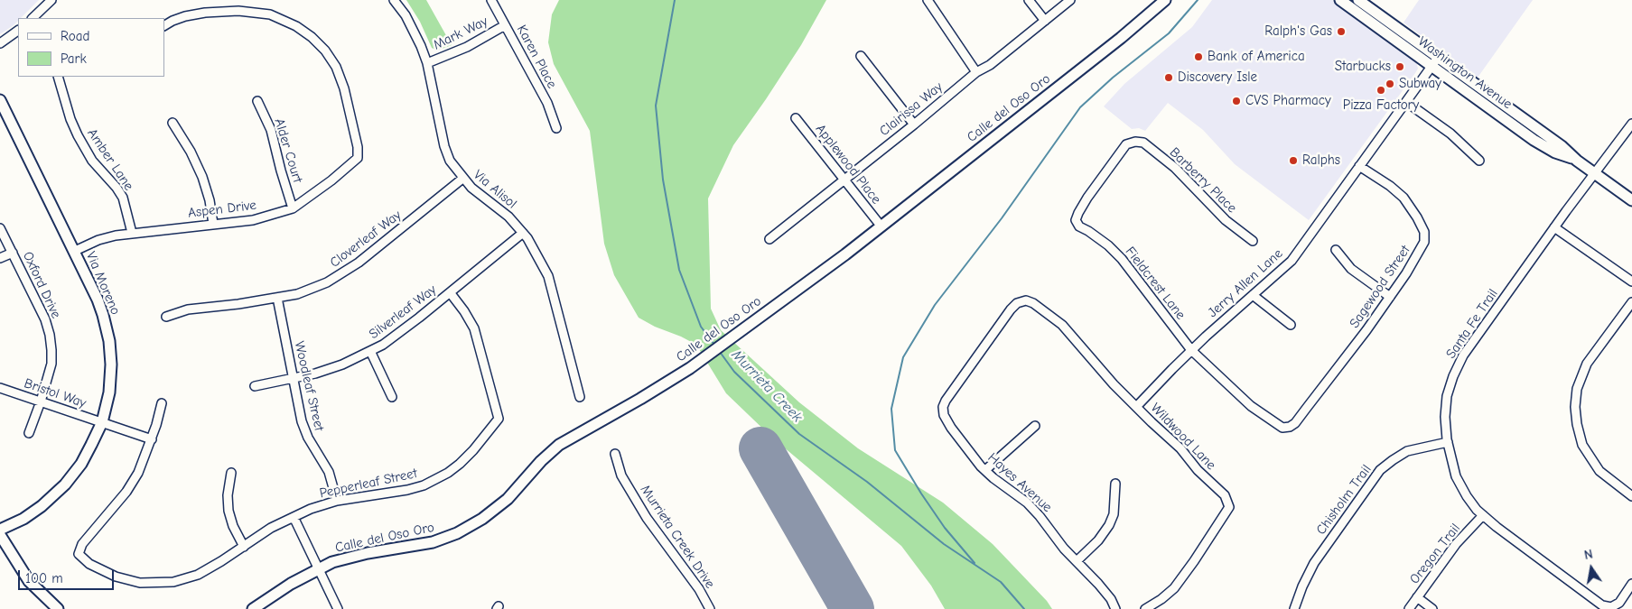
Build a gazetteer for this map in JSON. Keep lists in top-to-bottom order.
{
  "streets": {
    "main road": ["Washington Avenue", "Calle del Oso Oro", "Via Moreno"],
    "street": [
      "Mark Way",
      "Karen Place",
      "Clairissa Way",
      "Alder Court",
      "Amber Lane",
      "Applewood Place",
      "Barberry Place",
      "Via Alisol",
      "Aspen Drive",
      "Cloverleaf Way",
      "Fieldcrest Lane",
      "Jerry Allen Lane",
      "Oxford Drive",
      "Sagewood Street",
      "Silverleaf Way",
      "Santa Fe Trail",
      "Woodleaf Street",
      "Bristol Way",
      "Wildwood Lane",
      "Hayes Avenue",
      "Pepperleaf Street",
      "Chisholm Trail",
      "Murrieta Creek Drive",
      "Oregon Trail"
    ]
  },
  "crossings": [
    ["Mark Way", "Karen Place"],
    ["Mark Way", "Via Alisol"],
    ["Washington Avenue", "Jerry Allen Lane"],
    ["Washington Avenue", "Santa Fe Trail"],
    ["Calle del Oso Oro", "Applewood Place"],
    ["Clairissa Way", "Applewood Place"],
    ["Alder Court", "Aspen Drive"],
    ["Amber Lane", "Aspen Drive"],
    ["Barberry Place", "Fieldcrest Lane"],
    ["Via Alisol", "Cloverleaf Way"],
    ["Via Alisol", "Silverleaf Way"],
    ["Aspen Drive", "Via Moreno"],
    ["Cloverleaf Way", "Woodleaf Street"],
    ["Via Moreno", "Bristol Way"],
    ["Fieldcrest Lane", "Jerry Allen Lane"],
    ["Fieldcrest Lane", "Sagewood Street"],
    ["Jerry Allen Lane", "Sagewood Street"],
    ["Jerry Allen Lane", "Wildwood Lane"],
    ["Oxford Drive", "Bristol Way"],
    ["Silverleaf Way", "Woodleaf Street"],
    ["Silverleaf Way", "Pepperleaf Street"],
    ["Santa Fe Trail", "Chisholm Trail"],
    ["Santa Fe Trail", "Oregon Trail"],
    ["Woodleaf Street", "Pepperleaf Street"],
    ["Bristol Way", "Pepperleaf Street"],
    ["Wildwood Lane", "Hayes Avenue"]
  ],
  "water": ["Murrieta Creek"],
  "places": [
    "Ralph's Gas",
    "Bank of America",
    "Starbucks",
    "Discovery Isle",
    "Subway",
    "Pizza Factory",
    "CVS Pharmacy",
    "Ralphs"
  ],
  "legend": ["Road", "Park"],
  "scale_bar": "100 m",
  "north": "top"
}
